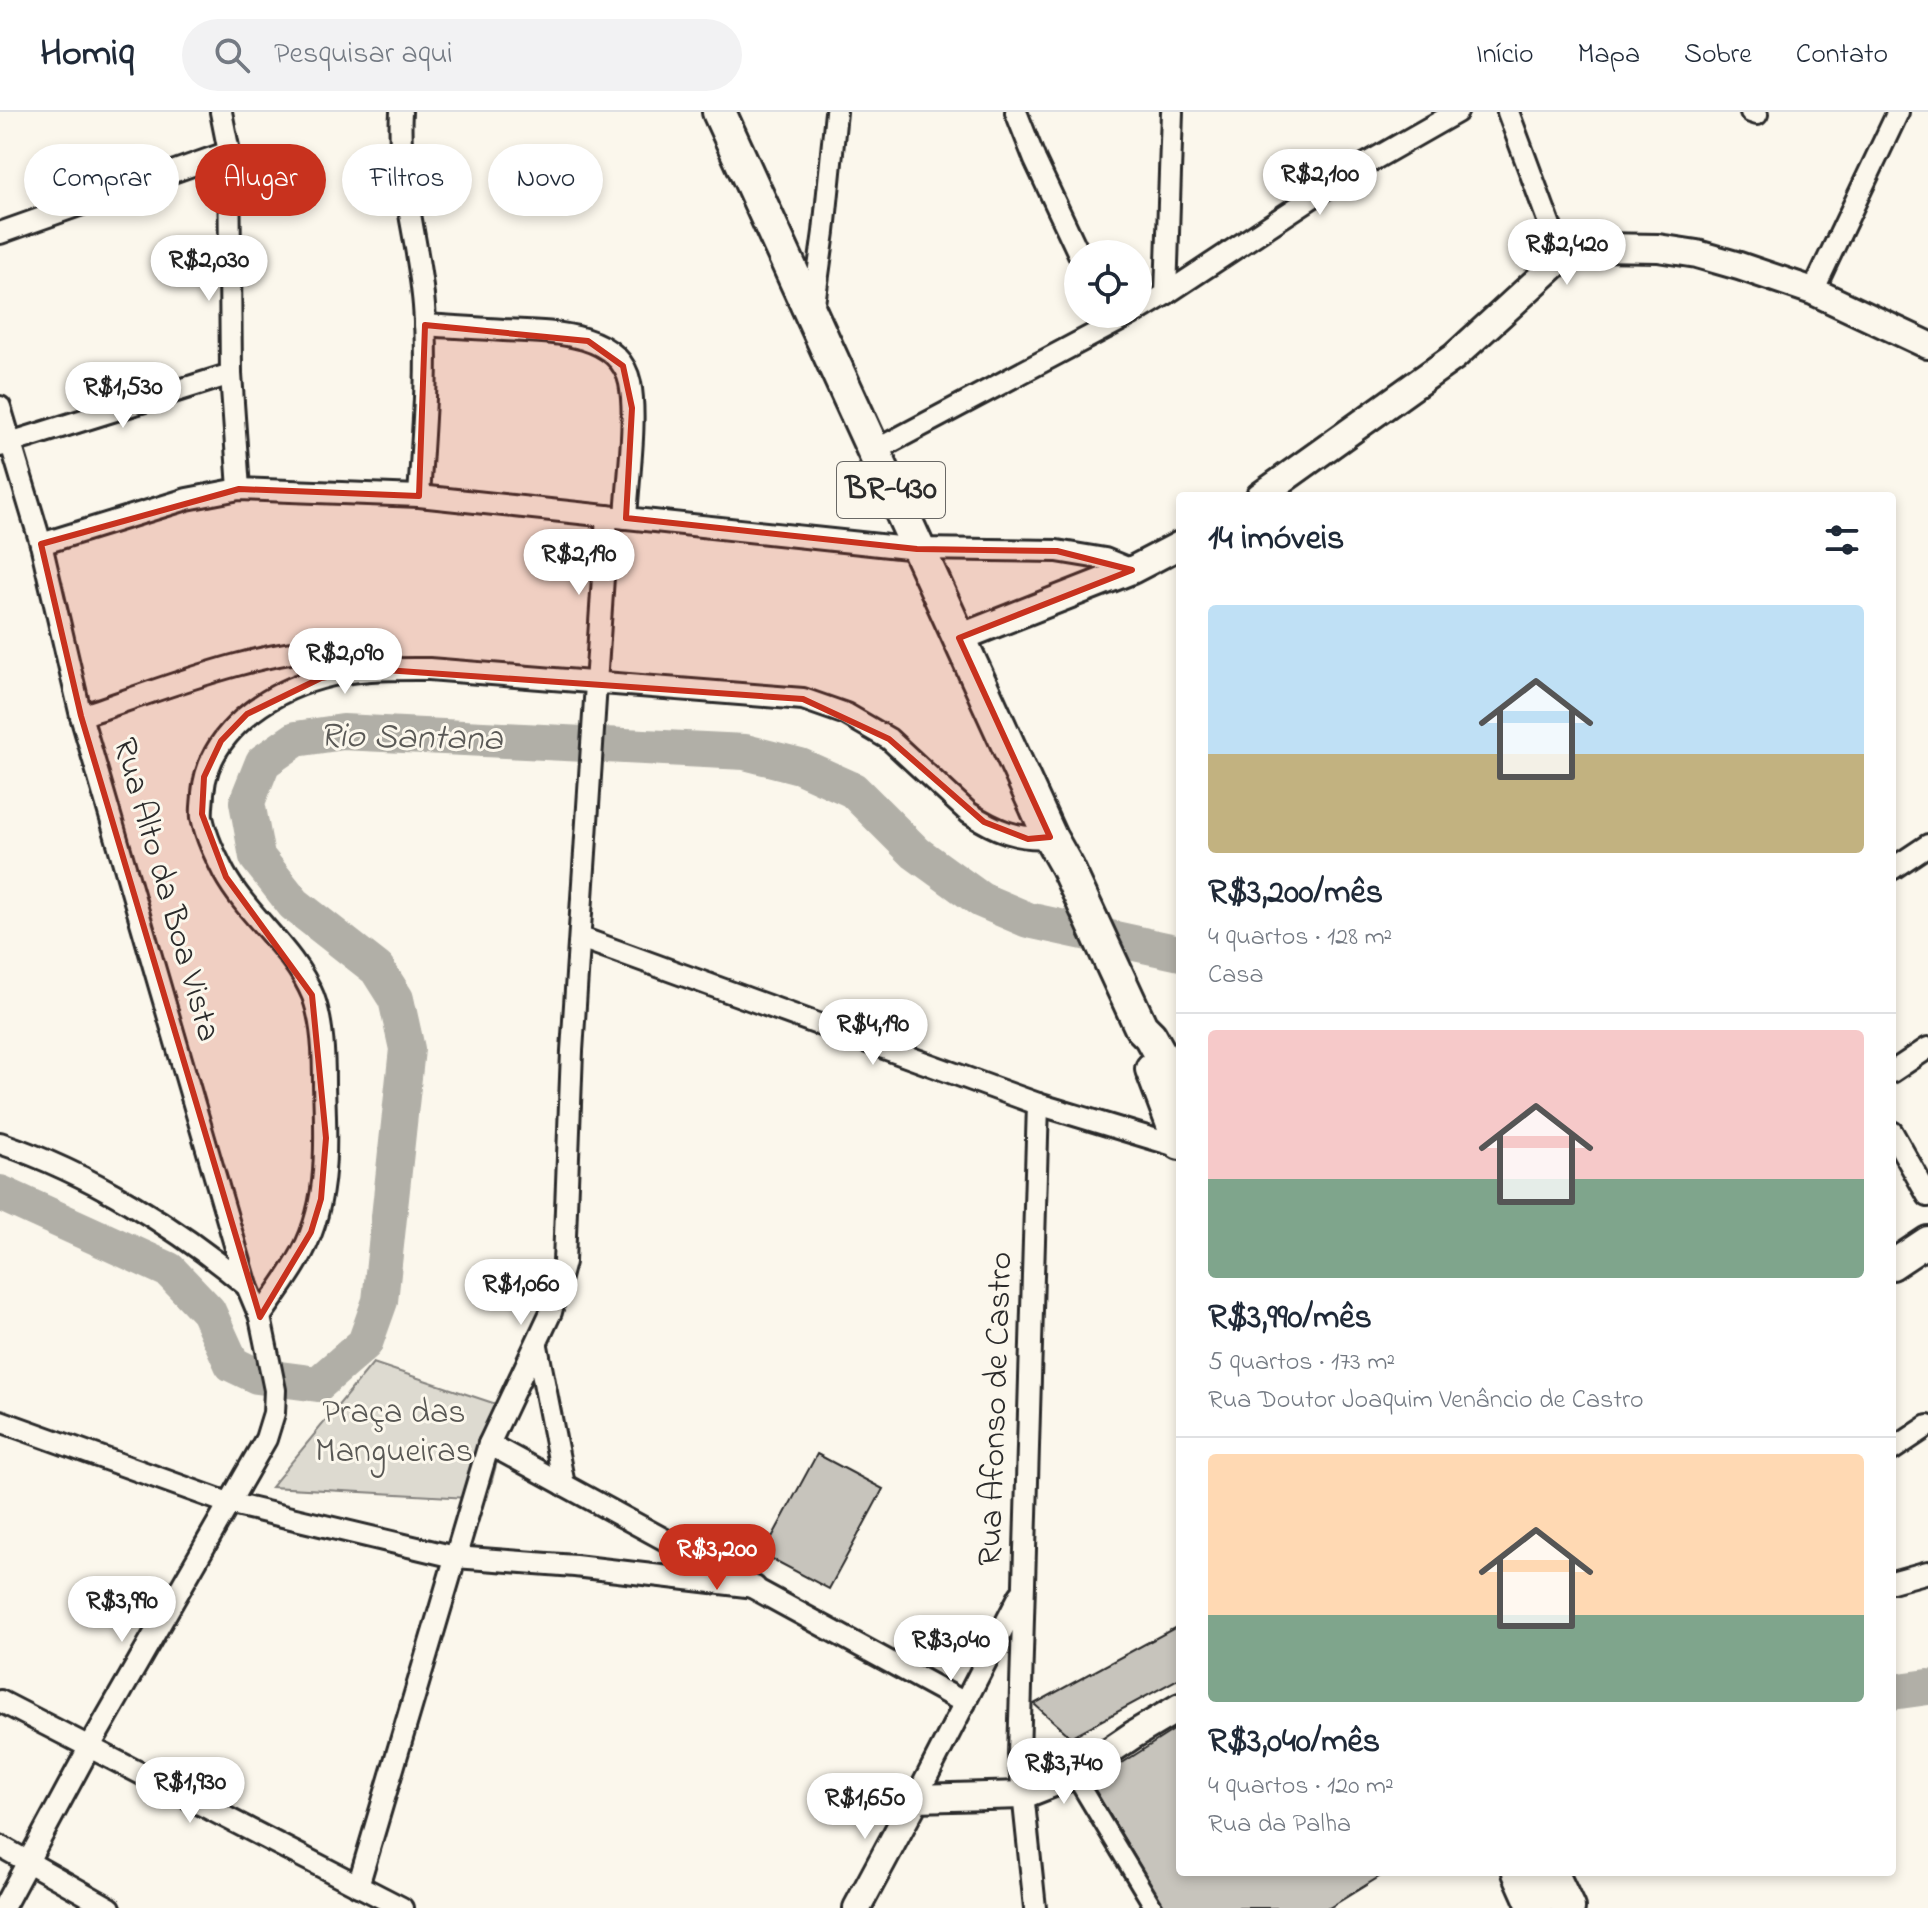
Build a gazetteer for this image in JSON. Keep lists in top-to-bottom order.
{
  "streets": {
    "main road": ["BR-430"],
    "street": ["Rua Alto da Boa Vista", "Rua Afonso de Castro"]
  },
  "water": ["Rio Santana"],
  "parks": ["Praça das Mangueiras"],
  "page": {
    "header": "Homiq",
    "search": "Pesquisar aqui",
    "nav": [
      "Início",
      "Mapa",
      "Sobre",
      "Contato"
    ],
    "chip": [
      "Comprar",
      "Alugar",
      "Filtros",
      "Novo"
    ],
    "price": [
      "R$2,100",
      "R$2,420",
      "R$2,030",
      "R$1,530",
      "R$2,190",
      "R$2,090",
      "R$4,190",
      "R$1,060",
      "R$3,200",
      "R$3,990",
      "R$3,040",
      "R$3,740",
      "R$1,930",
      "R$1,650"
    ],
    "heading": "14 imóveis",
    "list": [
      {
        "name": "R$3,200/mês",
        "note": "4 quartos · 128 m² · Casa"
      },
      {
        "name": "R$3,990/mês",
        "note": "5 quartos · 173 m² · Rua Doutor Joaquim Venâncio de Castro"
      },
      {
        "name": "R$3,040/mês",
        "note": "4 quartos · 120 m² · Rua da Palha"
      }
    ]
  }
}
